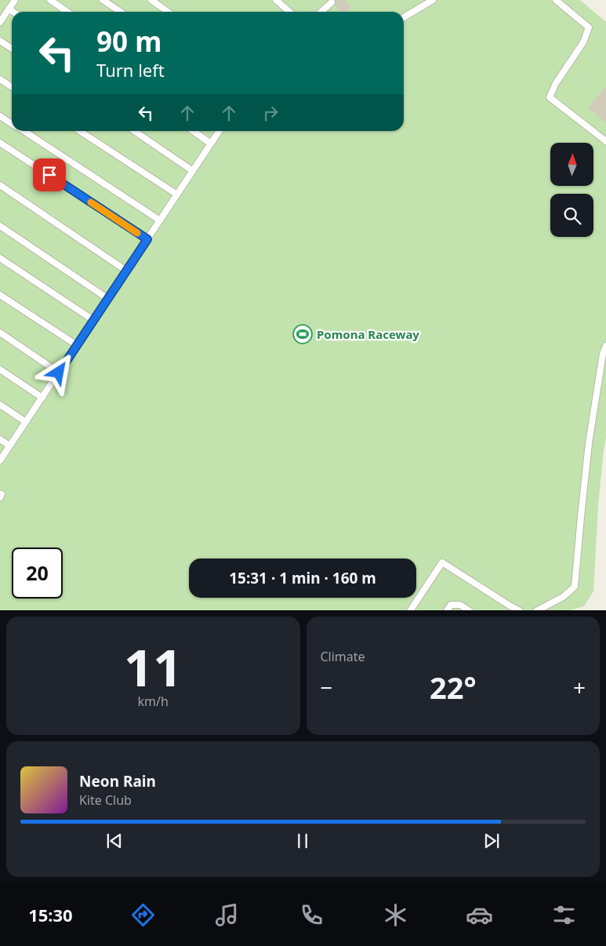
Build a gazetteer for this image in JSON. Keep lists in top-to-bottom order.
{
  "places": {
    "sports": ["Pomona Raceway"]
  },
  "north": "top",
  "page": {
    "turn": ["90 m", "Turn left"],
    "limit": "20",
    "trip": "15:31 · 1 min · 160 m",
    "tile": [
      ["11", "km/h"],
      "Climate"
    ],
    "heat": ["−", "22°", "+"],
    "song": ["Neon Rain", "Kite Club"],
    "tabs": "15:30"
  }
}
